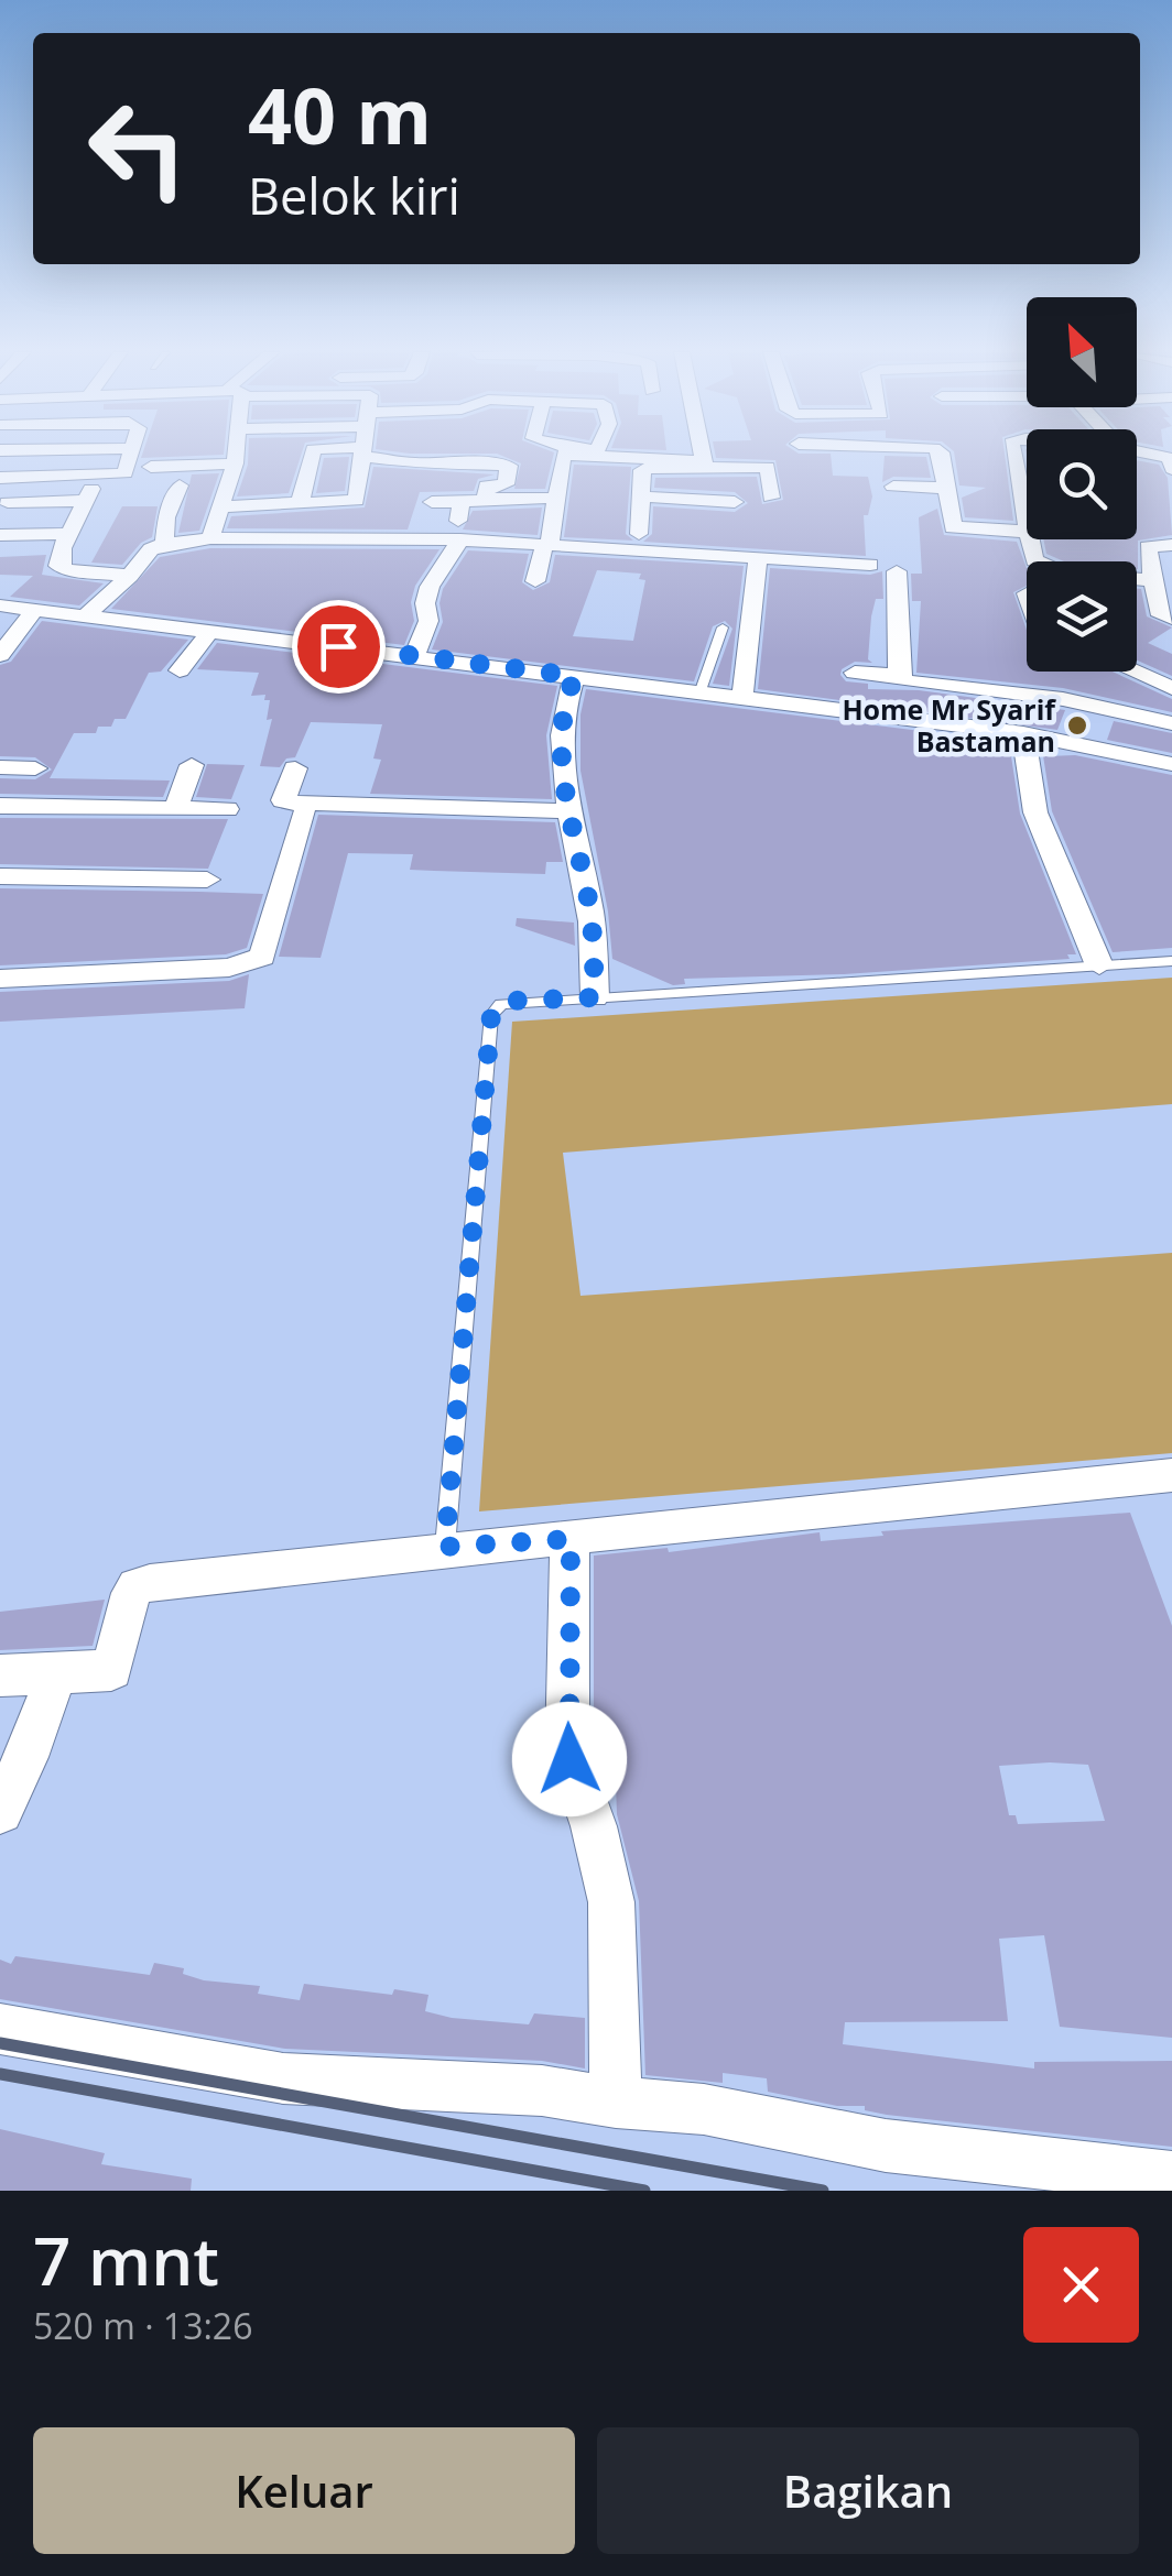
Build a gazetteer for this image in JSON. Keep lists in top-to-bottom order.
{
  "places": ["Home Mr Syarif Bastaman"],
  "north": "top left",
  "page": {
    "turn": ["40 m", "Belok kiri"],
    "heading": ["7 mnt", "520 m · 13:26"],
    "buttons": ["Keluar", "Bagikan"]
  }
}
